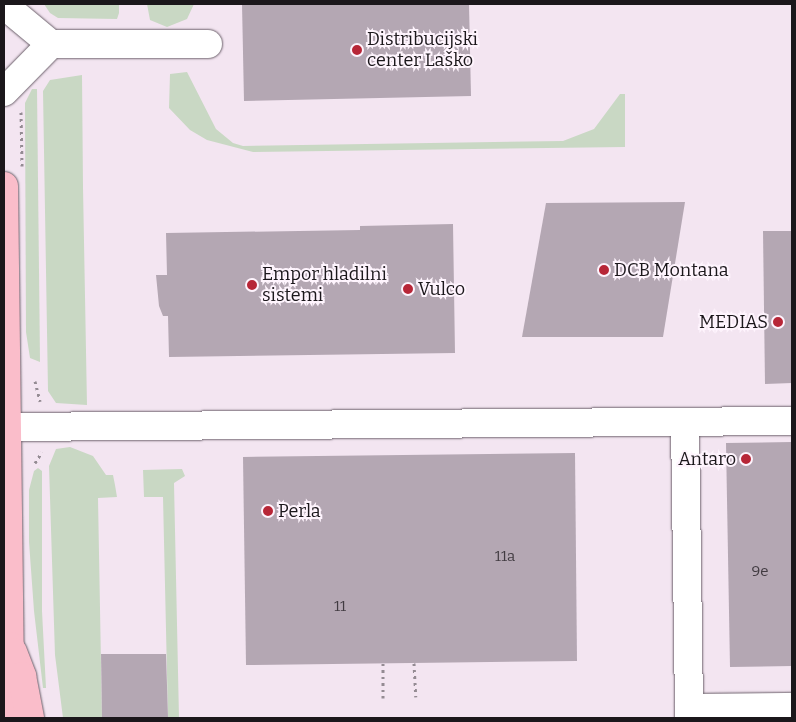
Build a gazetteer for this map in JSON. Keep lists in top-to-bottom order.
{
  "places": [
    "Distribucijski center Laško",
    "DCB Montana",
    "Empor hladilni sistemi",
    "Vulco",
    "MEDIAS",
    "Antaro",
    "Perla"
  ],
  "house_numbers": ["11a", "9e", "11"]
}
